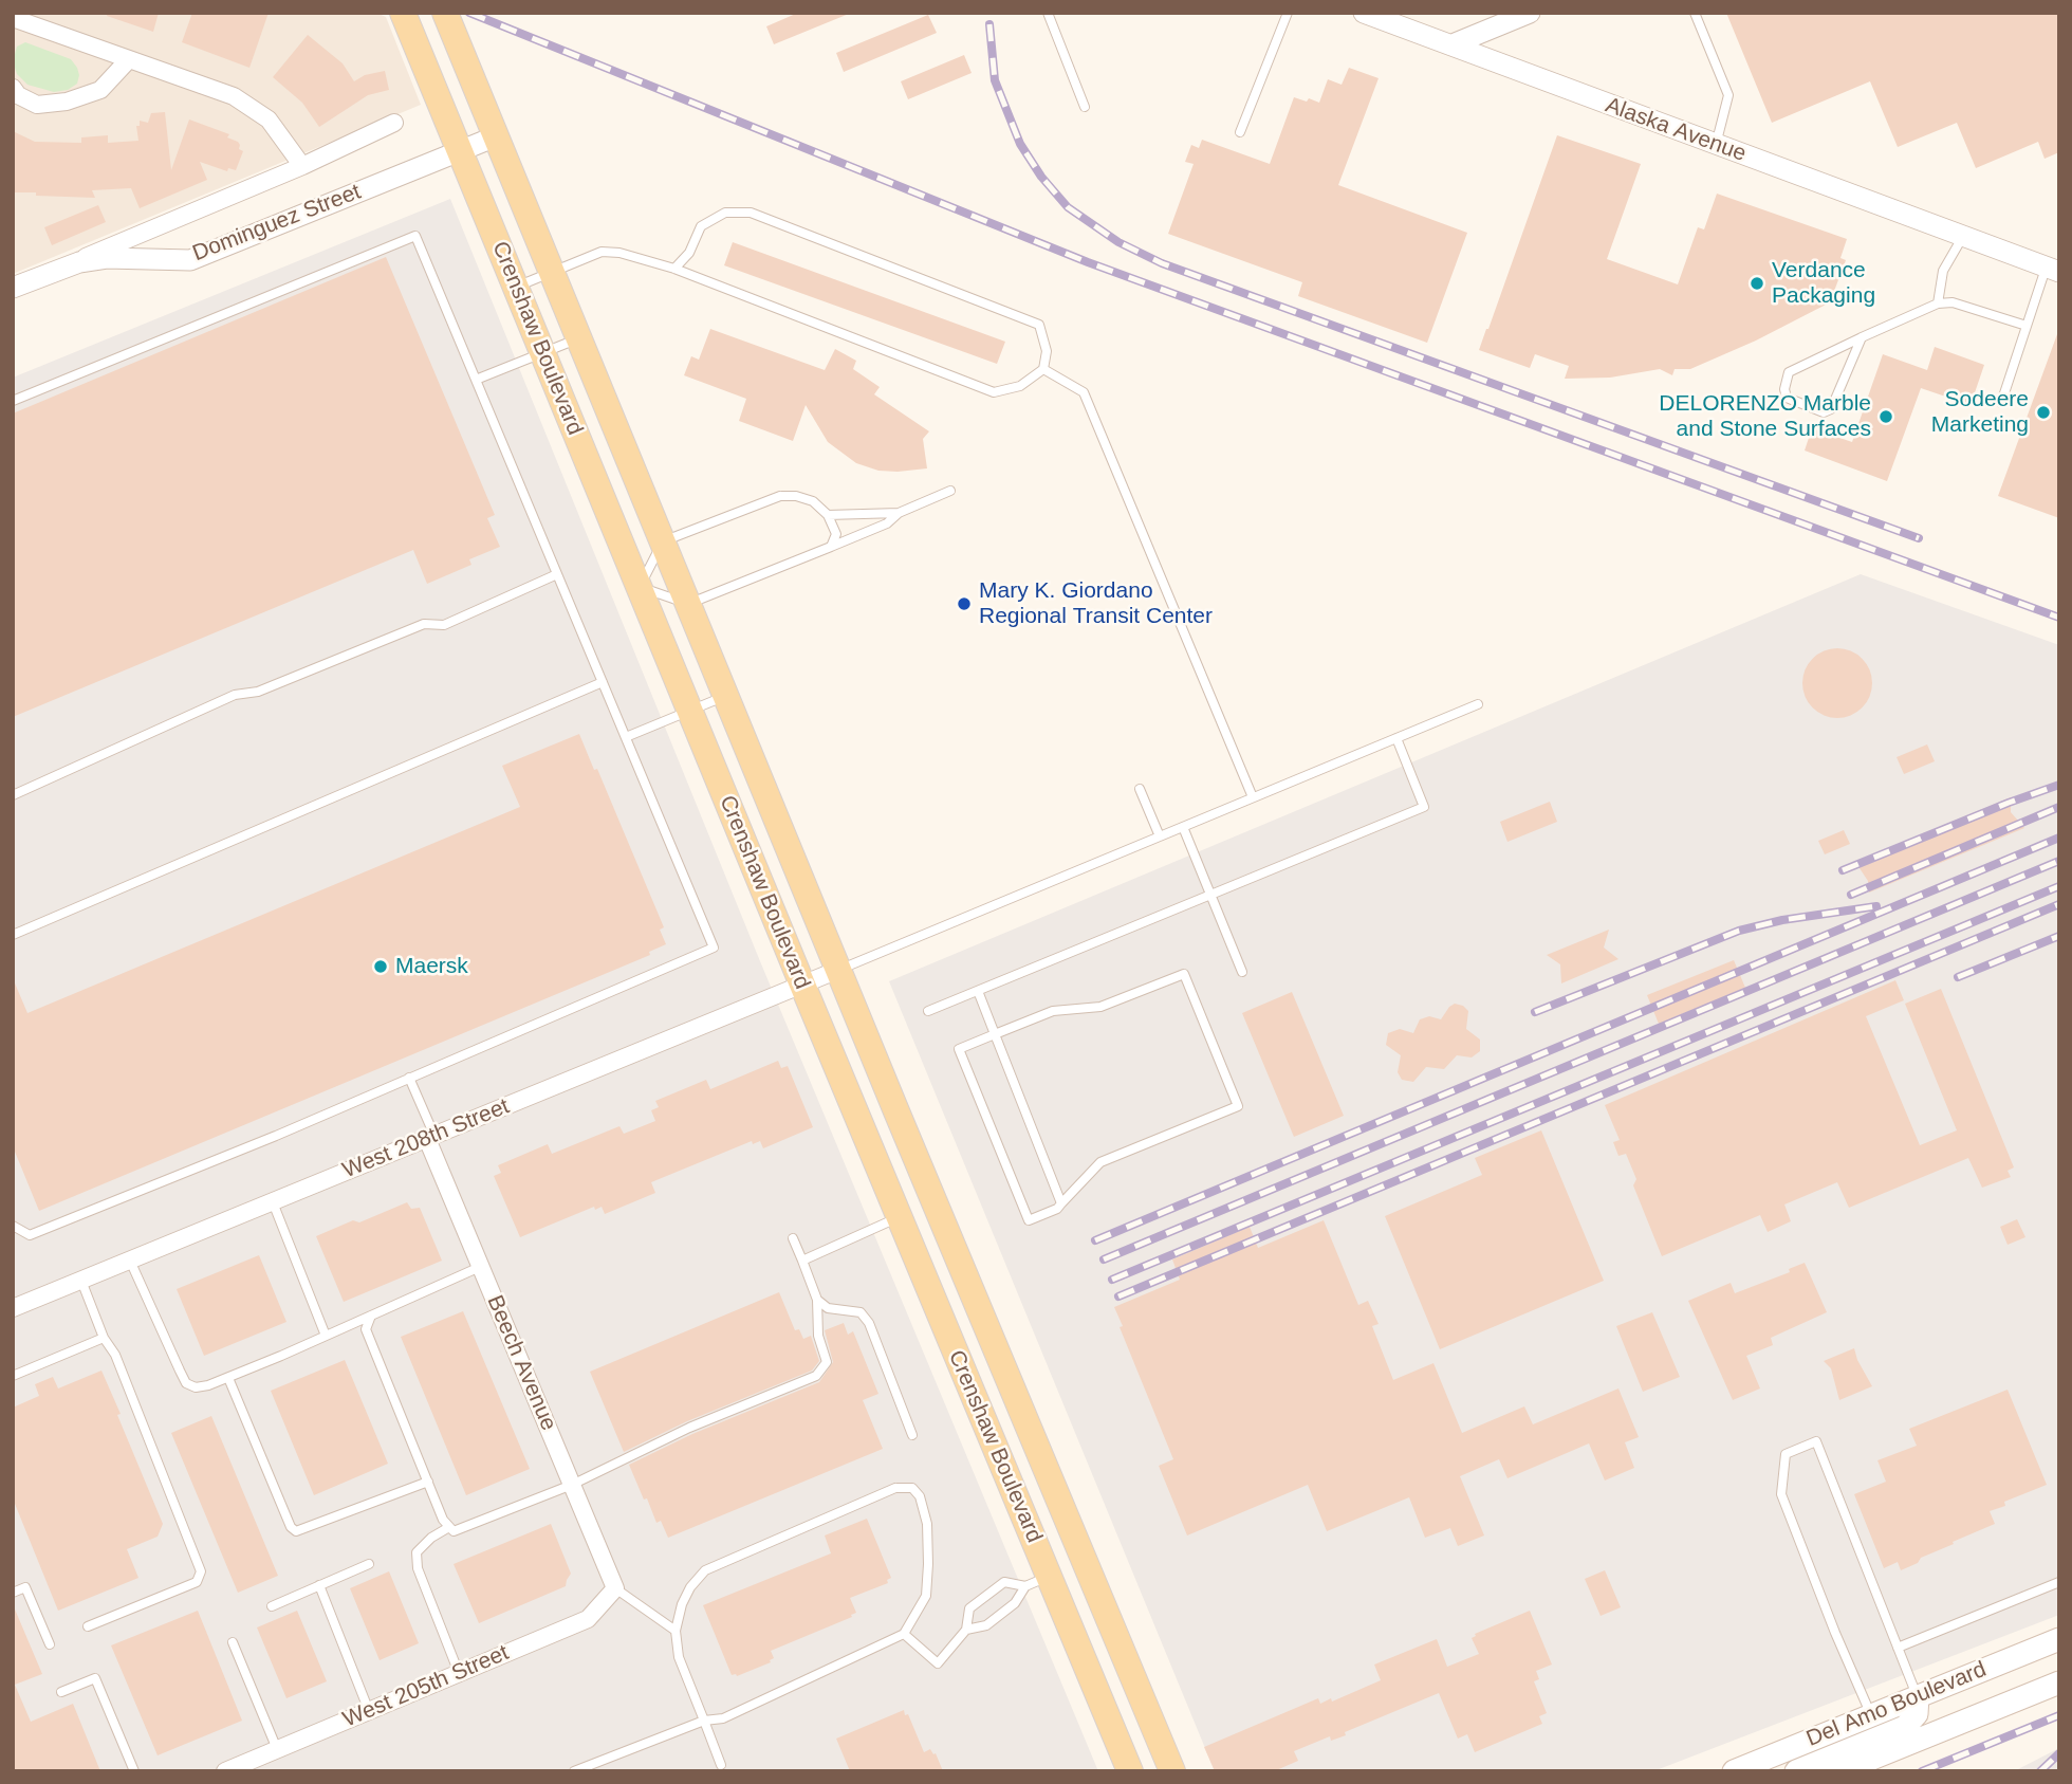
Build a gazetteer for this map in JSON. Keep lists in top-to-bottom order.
{
  "streets": {
    "main road": ["Crenshaw Boulevard", "Del Amo Boulevard"],
    "street": [
      "Alaska Avenue",
      "Dominguez Street",
      "West 208th Street",
      "Beech Avenue",
      "West 205th Street"
    ]
  },
  "crossings": [
    ["Dominguez Street", "Crenshaw Boulevard"],
    ["Crenshaw Boulevard", "West 208th Street"],
    ["West 208th Street", "Beech Avenue"],
    ["Beech Avenue", "West 205th Street"]
  ],
  "places": [
    "Verdance Packaging",
    "Sodeere Marketing",
    "DELORENZO Marble and Stone Surfaces",
    "Mary K. Giordano Regional Transit Center",
    "Maersk"
  ]
}
